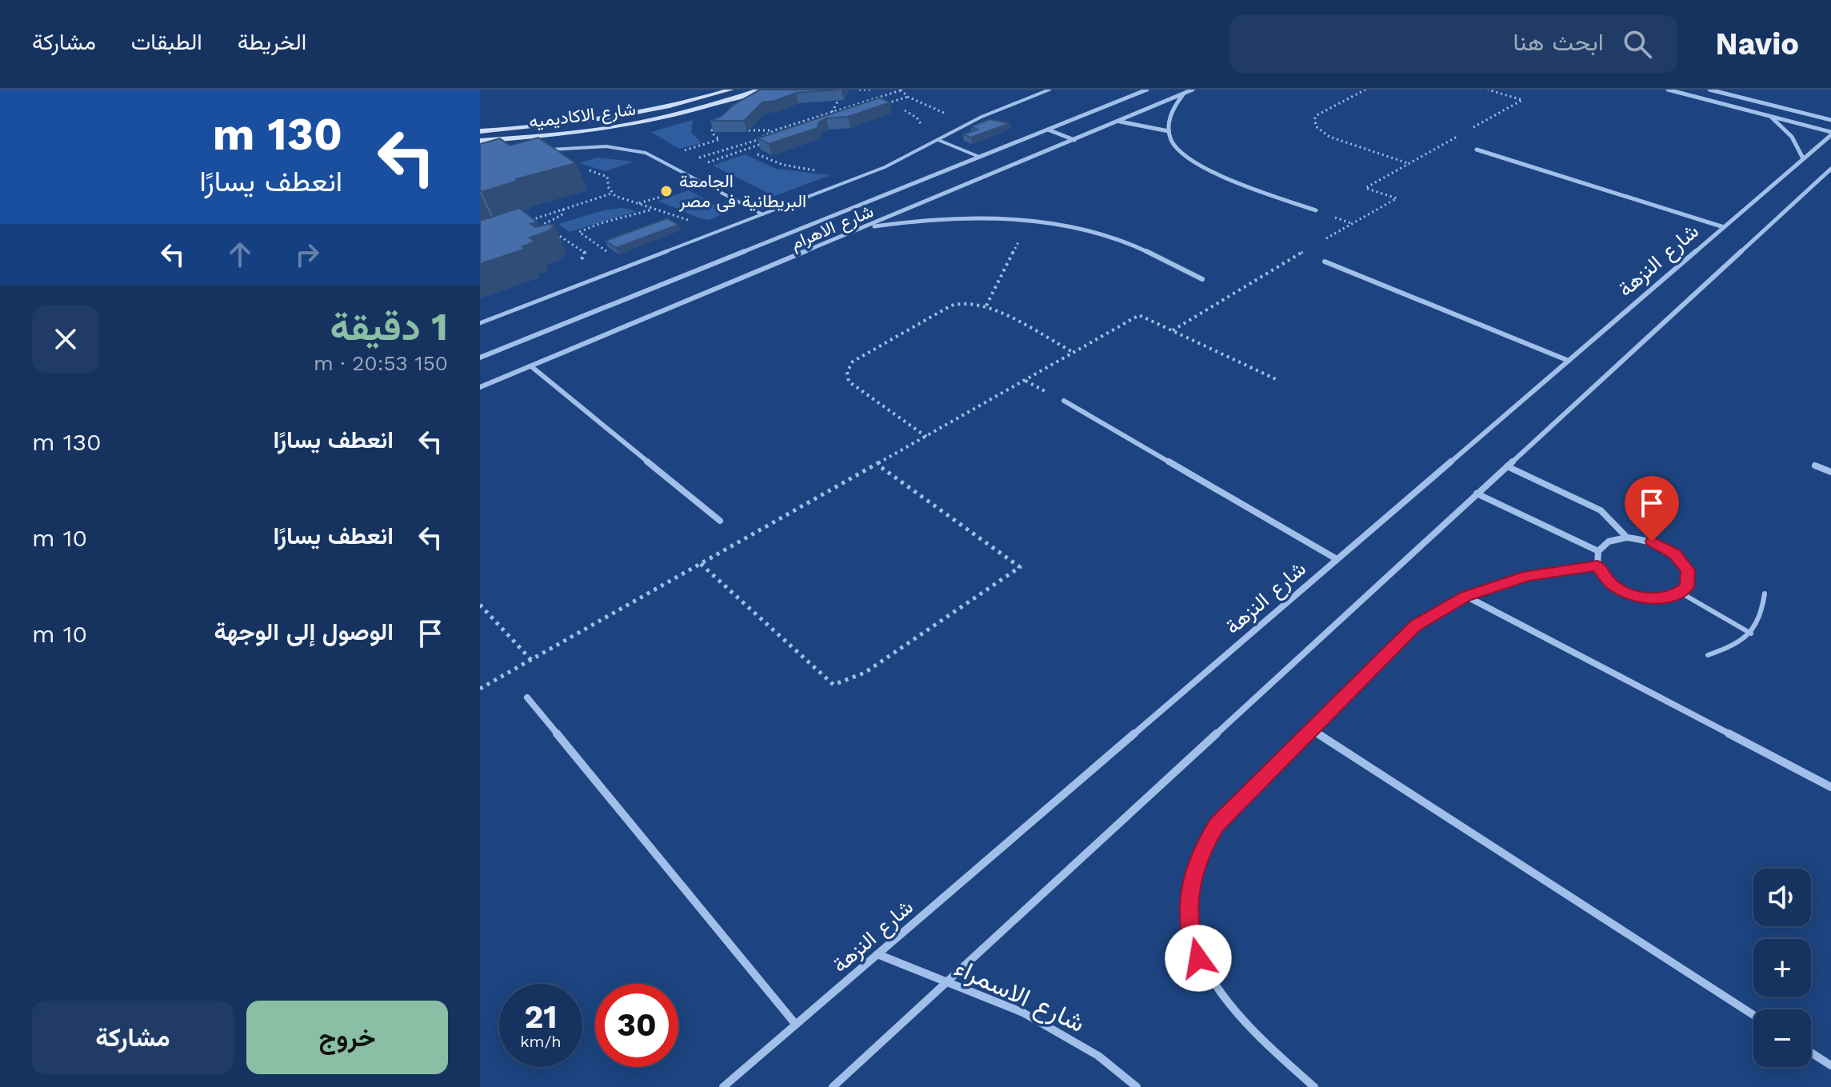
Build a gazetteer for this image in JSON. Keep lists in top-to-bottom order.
{
  "streets": {
    "street": [
      "شارع الاكاديميه",
      "شارع الاهرام",
      "شارع النزهة",
      "شارع الاسمراء"
    ]
  },
  "crossings": [
    ["شارع النزهة", "شارع الاسمراء"]
  ],
  "places": ["الجامعة البريطانية فى مصر"],
  "page": {
    "header": "Navio",
    "search": "ابحث هنا",
    "nav": ["الخريطة", "الطبقات", "مشاركة"],
    "turn": ["130 m", "انعطف يسارًا"],
    "heading": ["1 دقيقة", "150 m · 20:53"],
    "list": [
      {
        "name": "انعطف يسارًا",
        "value": "130 m"
      },
      {
        "name": "انعطف يسارًا",
        "value": "10 m"
      },
      {
        "name": "الوصول إلى الوجهة",
        "value": "10 m"
      }
    ],
    "map_buttons": ["+", "−"],
    "speed": "21 km/h",
    "limit": "30",
    "buttons": ["خروج", "مشاركة"]
  }
}
